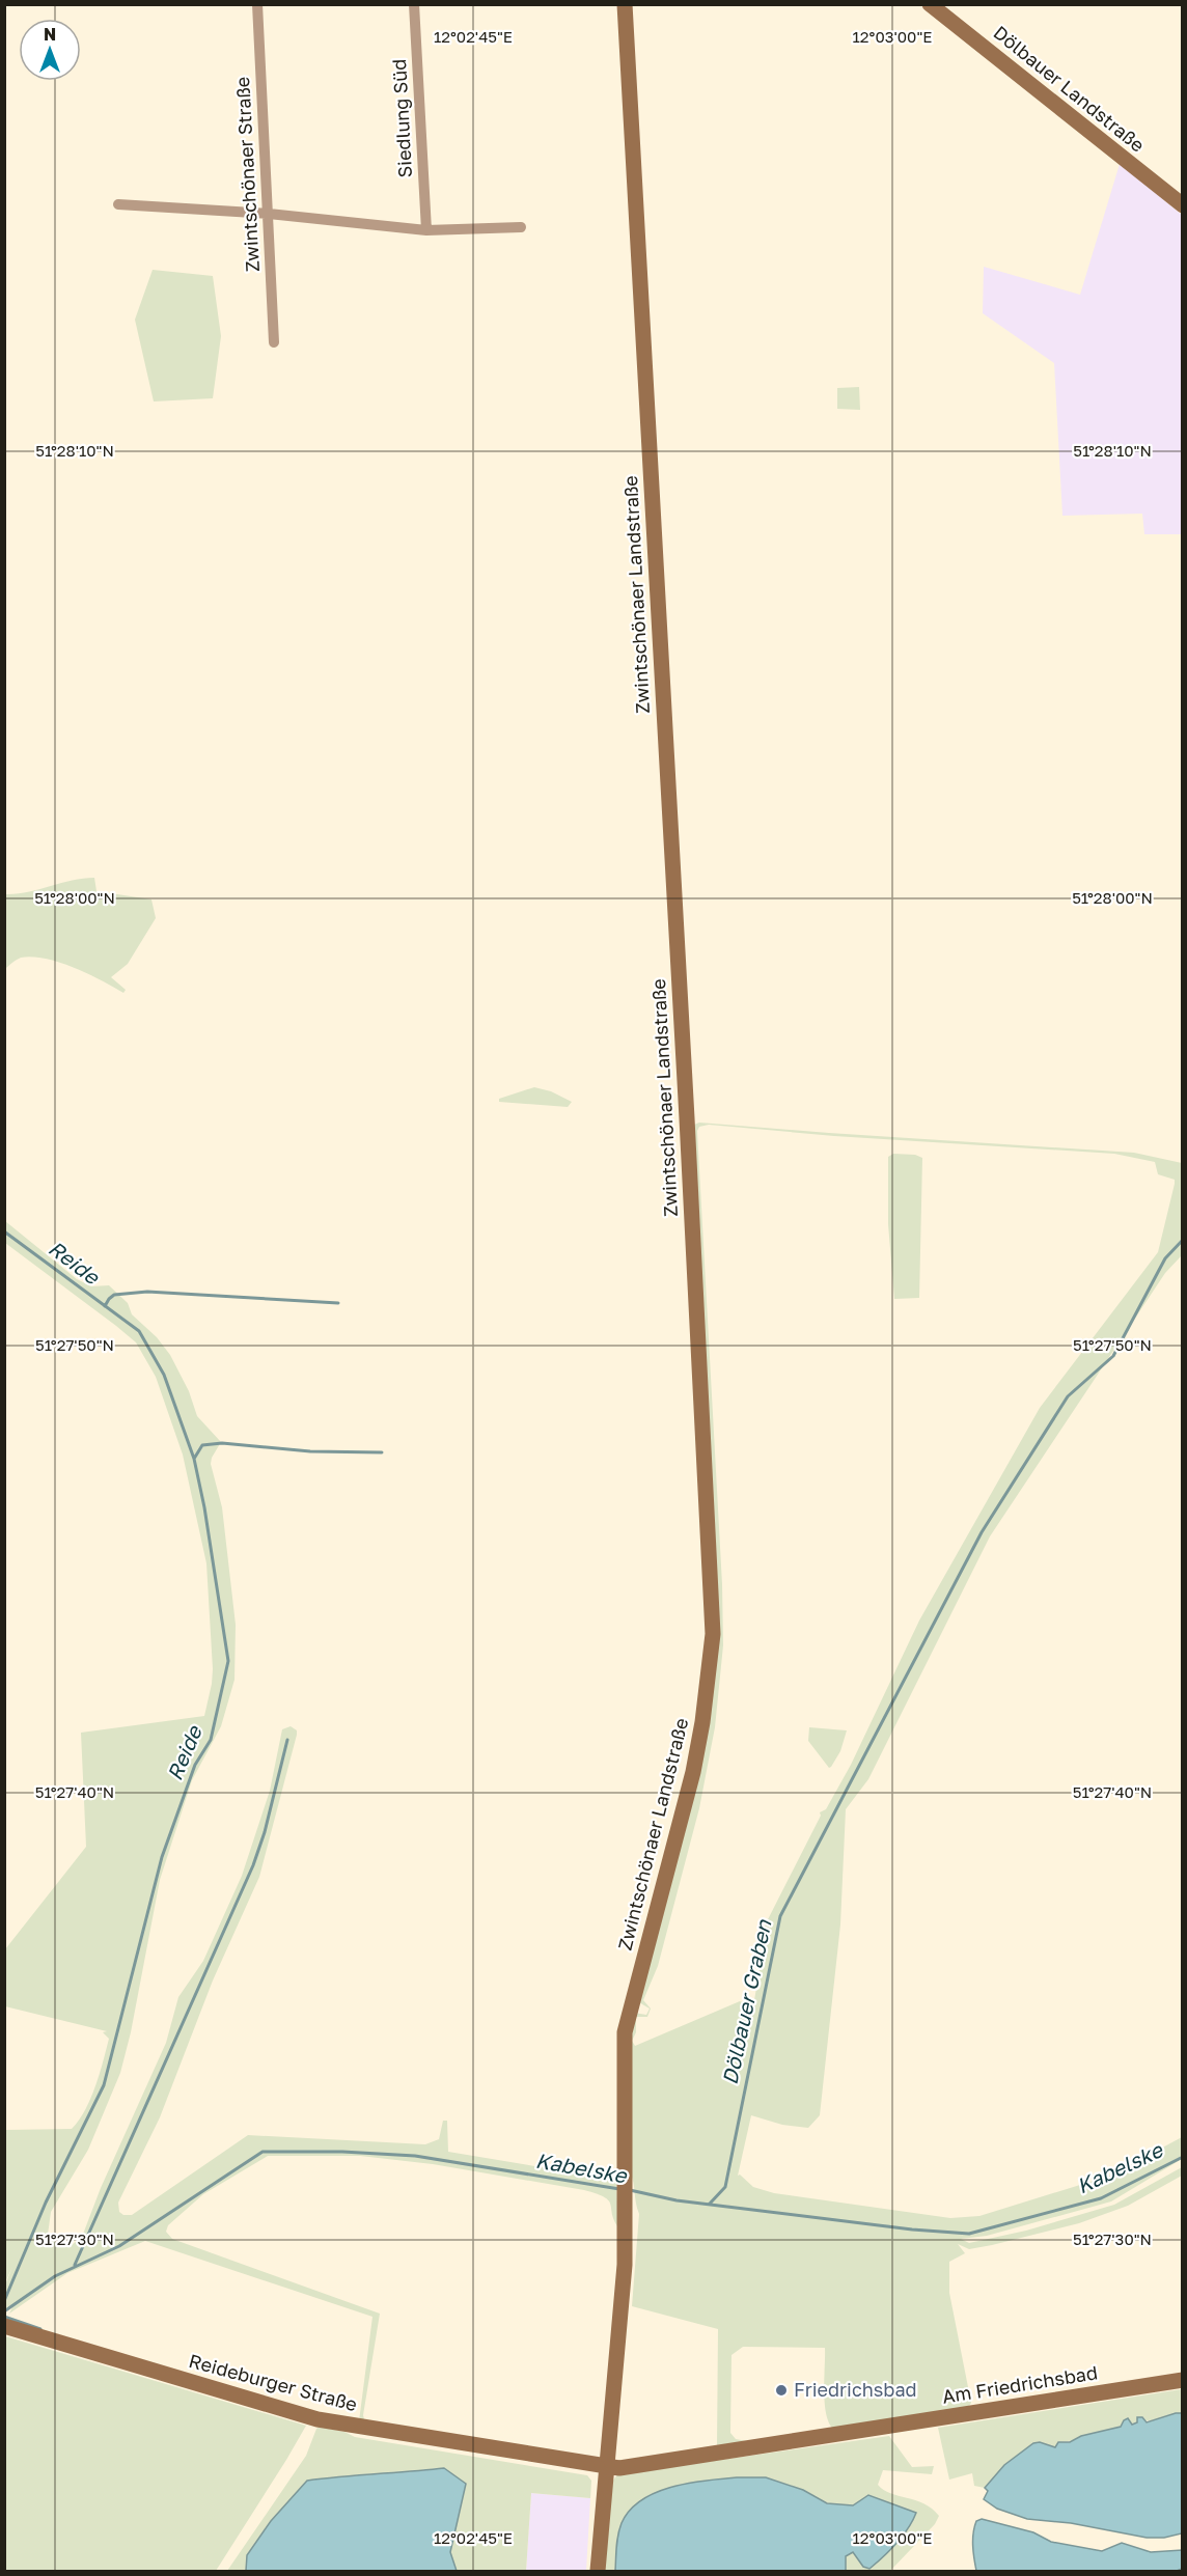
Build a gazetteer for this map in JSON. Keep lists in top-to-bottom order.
{
  "streets": {
    "main road": [
      "Dölbauer Landstraße",
      "Zwintschönaer Landstraße",
      "Reideburger Straße",
      "Am Friedrichsbad"
    ],
    "street": ["Siedlung Süd", "Zwintschönaer Straße"]
  },
  "crossings": [
    ["Zwintschönaer Landstraße", "Reideburger Straße"],
    ["Zwintschönaer Landstraße", "Am Friedrichsbad"],
    ["Reideburger Straße", "Am Friedrichsbad"]
  ],
  "water": ["Reide", "Dölbauer Graben", "Kabelske"],
  "places": ["Friedrichsbad"],
  "north": "top",
  "coordinates": [
    "12°02'45\"E",
    "12°03'00\"E",
    "51°28'10\"N",
    "51°28'00\"N",
    "51°27'50\"N",
    "51°27'40\"N",
    "51°27'30\"N"
  ]
}
